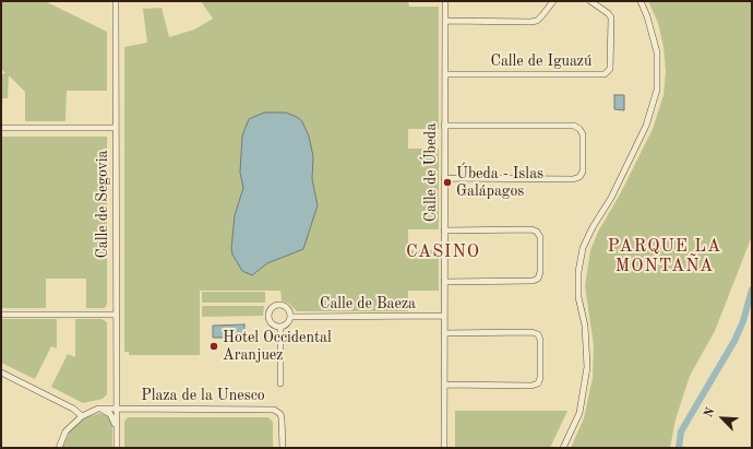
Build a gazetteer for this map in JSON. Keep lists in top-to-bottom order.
{
  "streets": {
    "street": [
      "Calle de Iguazú",
      "Calle de Úbeda",
      "Calle de Segovia",
      "Calle de Baeza",
      "Plaza de la Unesco"
    ]
  },
  "crossings": [
    ["Calle de Iguazú", "Calle de Úbeda"],
    ["Calle de Úbeda", "Calle de Baeza"],
    ["Calle de Segovia", "Plaza de la Unesco"]
  ],
  "districts": ["PARQUE LA MONTAÑA", "CASINO"],
  "places": ["Úbeda - Islas Galápagos", "Hotel Occidental Aranjuez"],
  "north": "top left"
}
